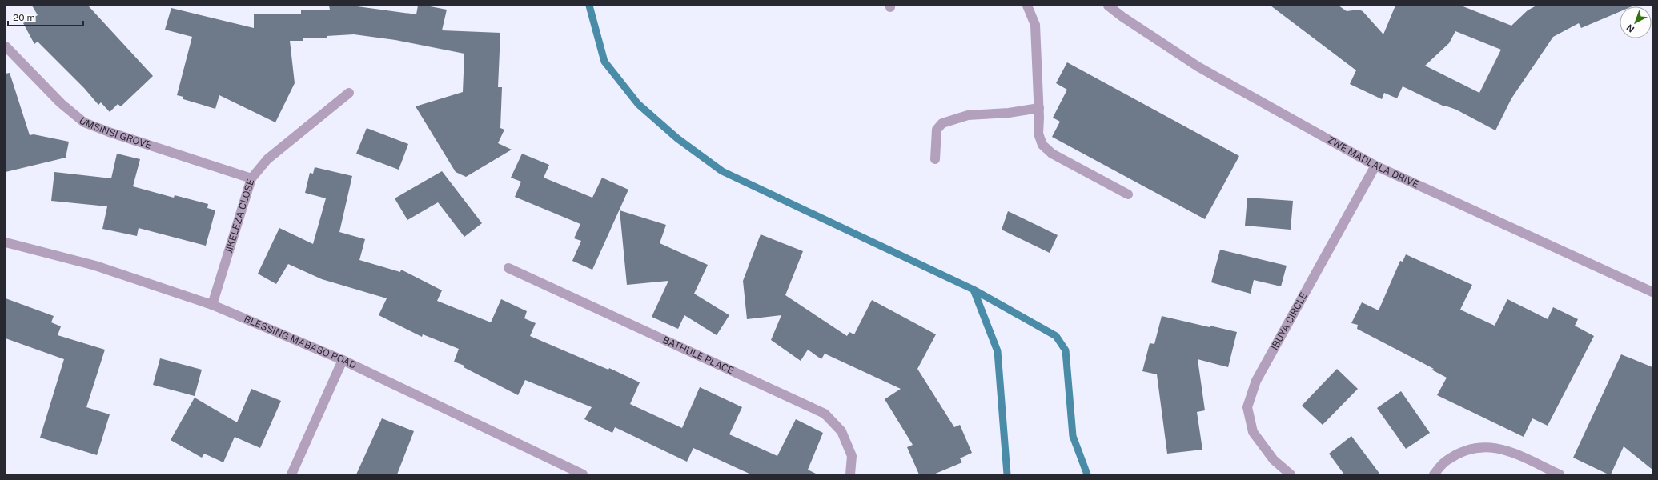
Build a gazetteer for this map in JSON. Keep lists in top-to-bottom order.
{
  "streets": {
    "street": [
      "UMSINSI GROVE",
      "ZWE MADLALA DRIVE",
      "JIKELEZA CLOSE",
      "IBUYA CIRCLE",
      "BLESSING MABASO ROAD",
      "BATHULE PLACE"
    ]
  },
  "crossings": [
    ["UMSINSI GROVE", "JIKELEZA CLOSE"],
    ["ZWE MADLALA DRIVE", "IBUYA CIRCLE"],
    ["JIKELEZA CLOSE", "BLESSING MABASO ROAD"]
  ],
  "scale_bar": "20 m",
  "north": "bottom left"
}
